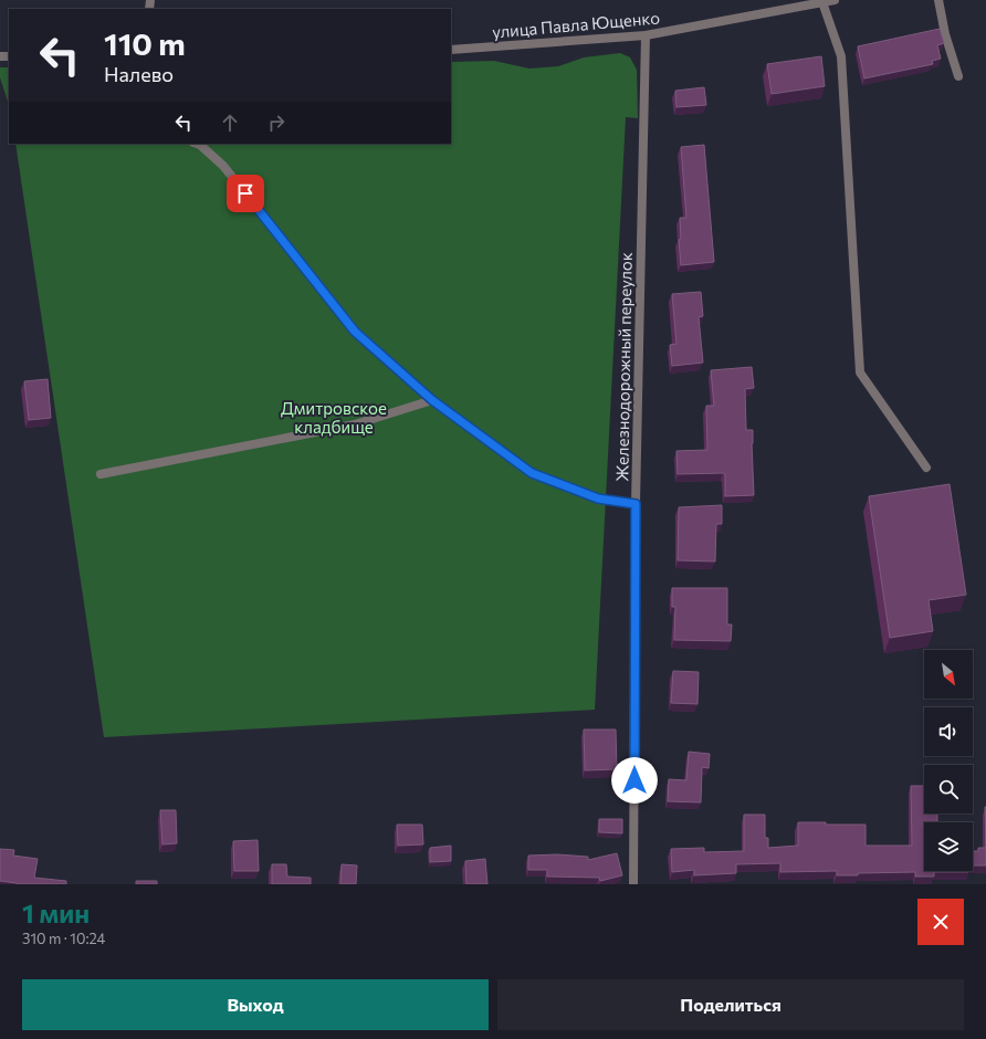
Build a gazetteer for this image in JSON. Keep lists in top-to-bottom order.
{
  "streets": {
    "street": ["улица Павла Ющенко", "Железнодорожный переулок"]
  },
  "crossings": [
    ["улица Павла Ющенко", "Железнодорожный переулок"]
  ],
  "parks": ["Дмитровское кладбище"],
  "north": "bottom right",
  "page": {
    "turn": ["110 m", "Налево"],
    "heading": ["1 мин", "310 m · 10:24"],
    "buttons": ["Выход", "Поделиться"]
  }
}
